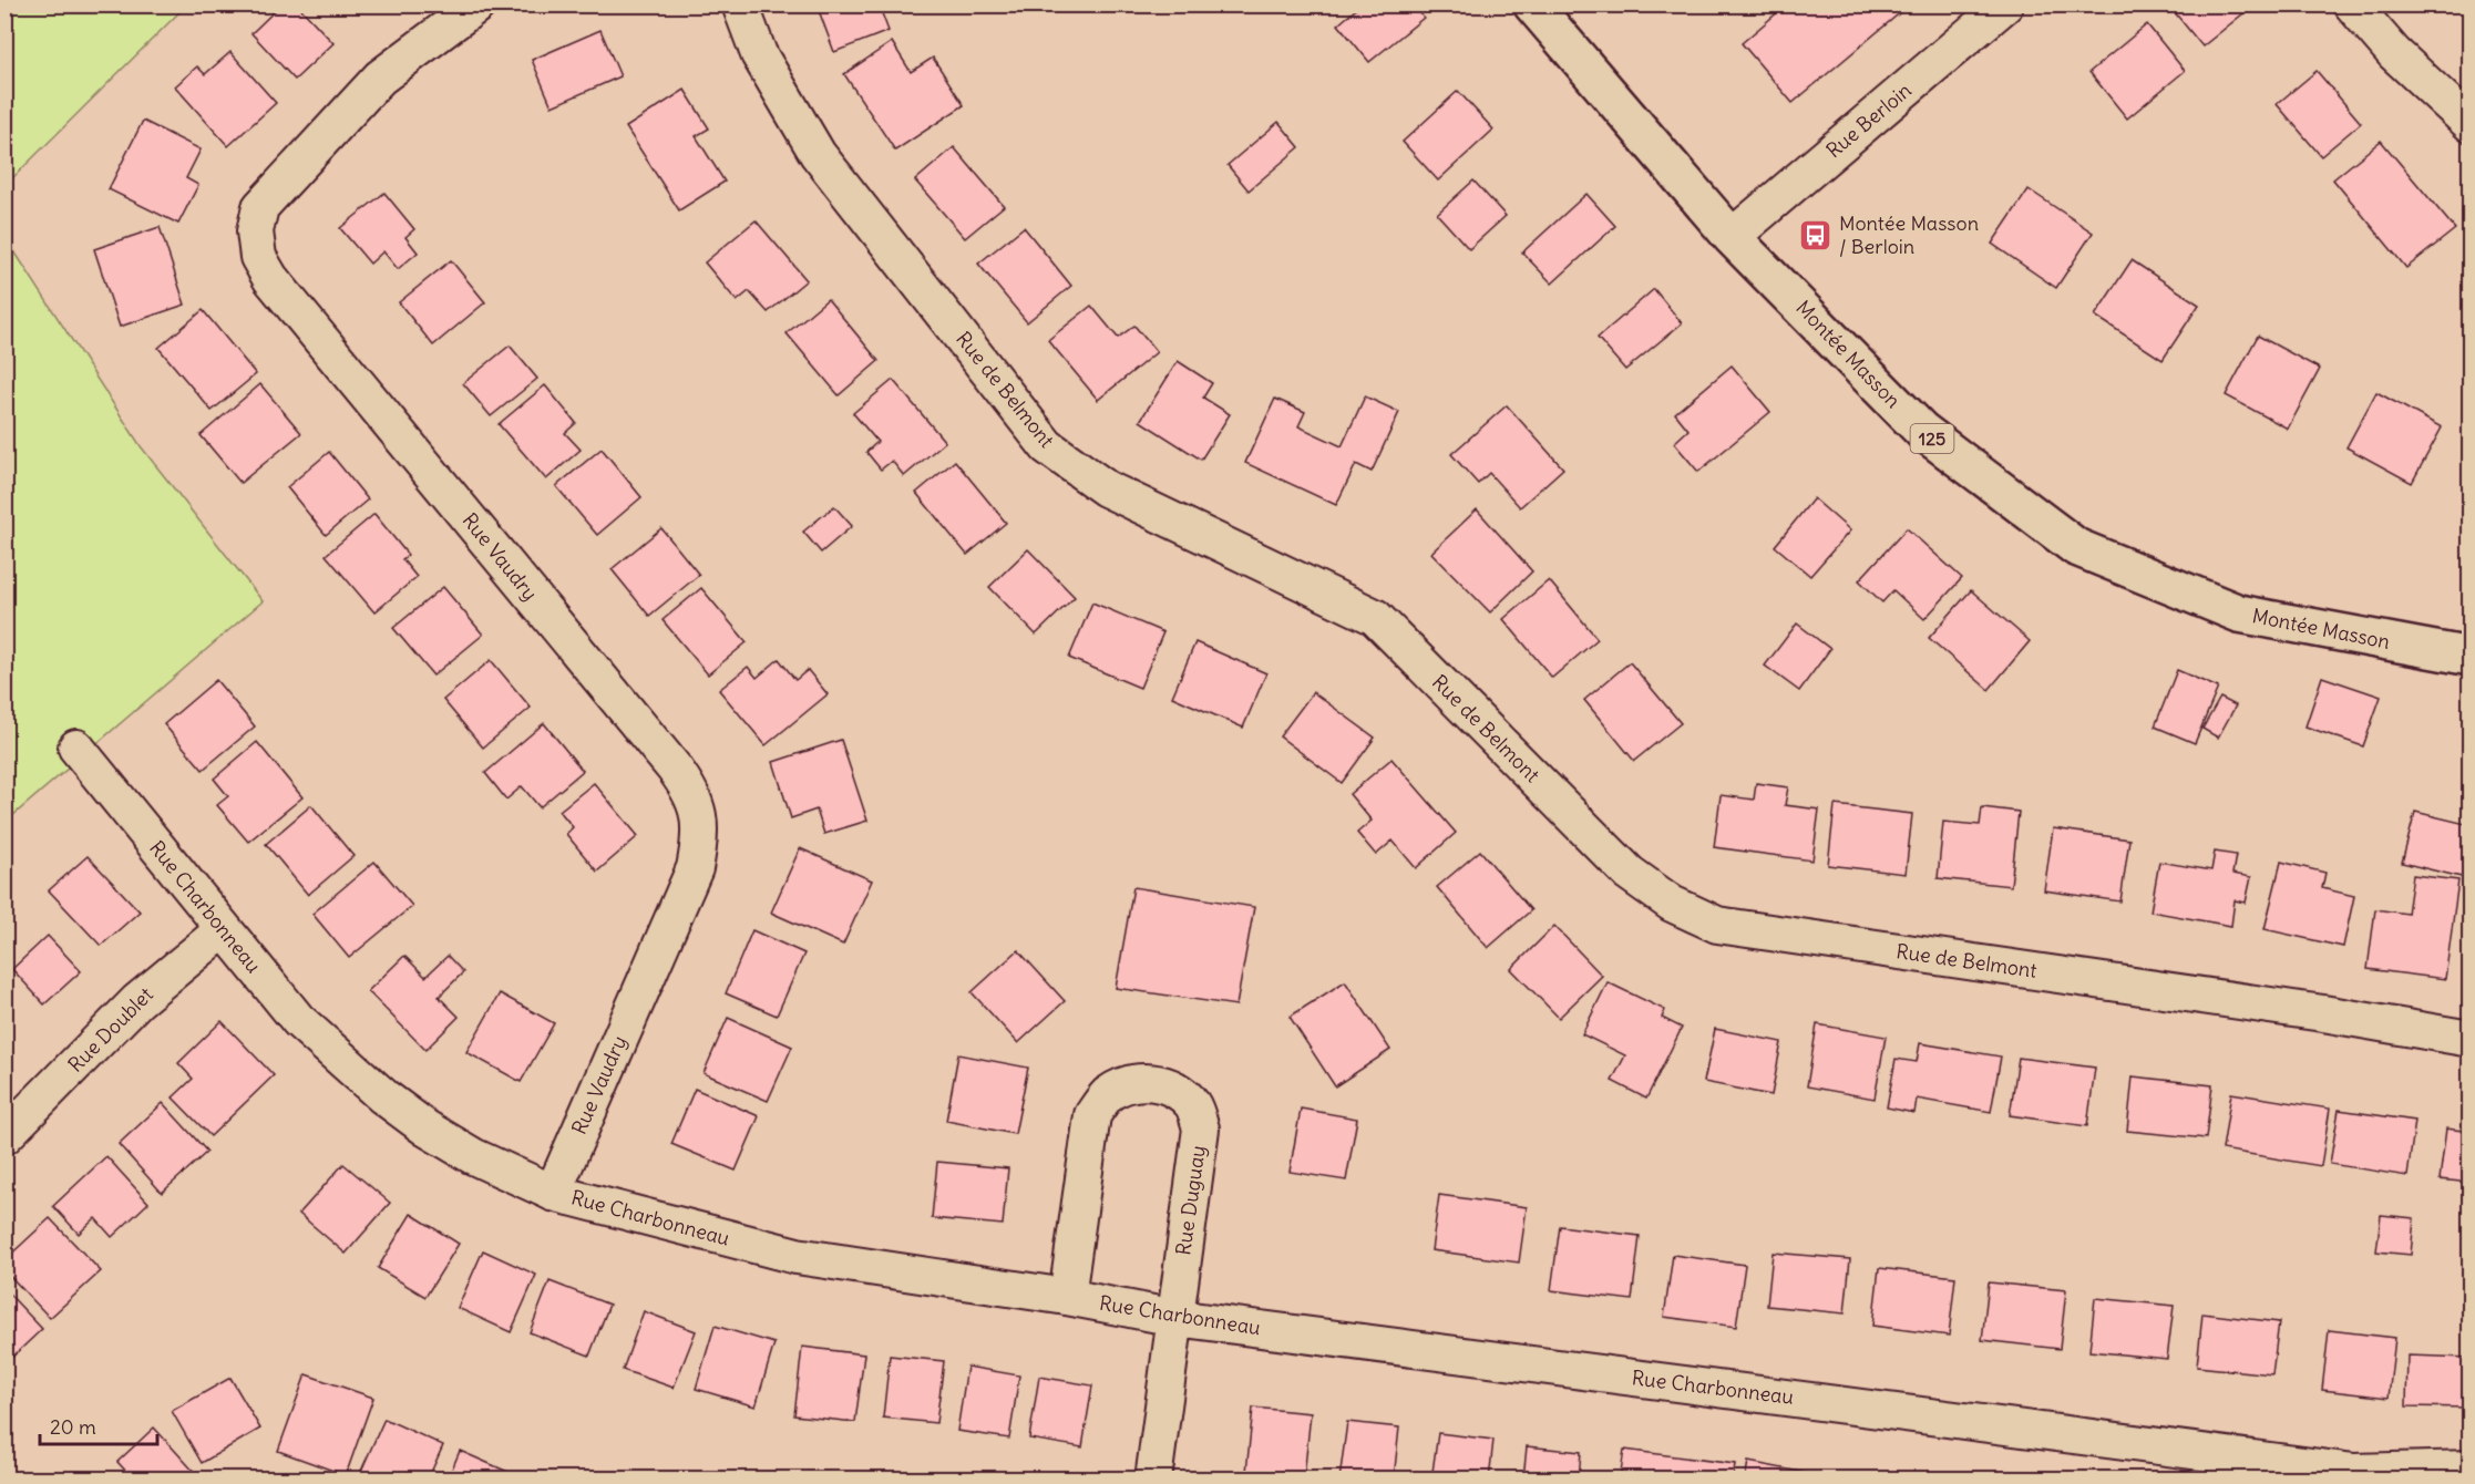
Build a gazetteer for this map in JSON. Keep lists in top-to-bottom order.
{
  "streets": {
    "main road": ["Montée Masson", "125"],
    "street": [
      "Rue Berloin",
      "Rue de Belmont",
      "Rue Vaudry",
      "Rue Charbonneau",
      "Rue Doublet",
      "Rue Duguay"
    ]
  },
  "crossings": [
    ["Rue Berloin", "Montée Masson"],
    ["Rue Vaudry", "Rue Charbonneau"],
    ["Rue Charbonneau", "Rue Doublet"],
    ["Rue Charbonneau", "Rue Duguay"]
  ],
  "places": {
    "bus stop": ["Montée Masson / Berloin"]
  },
  "scale_bar": "20 m"
}
